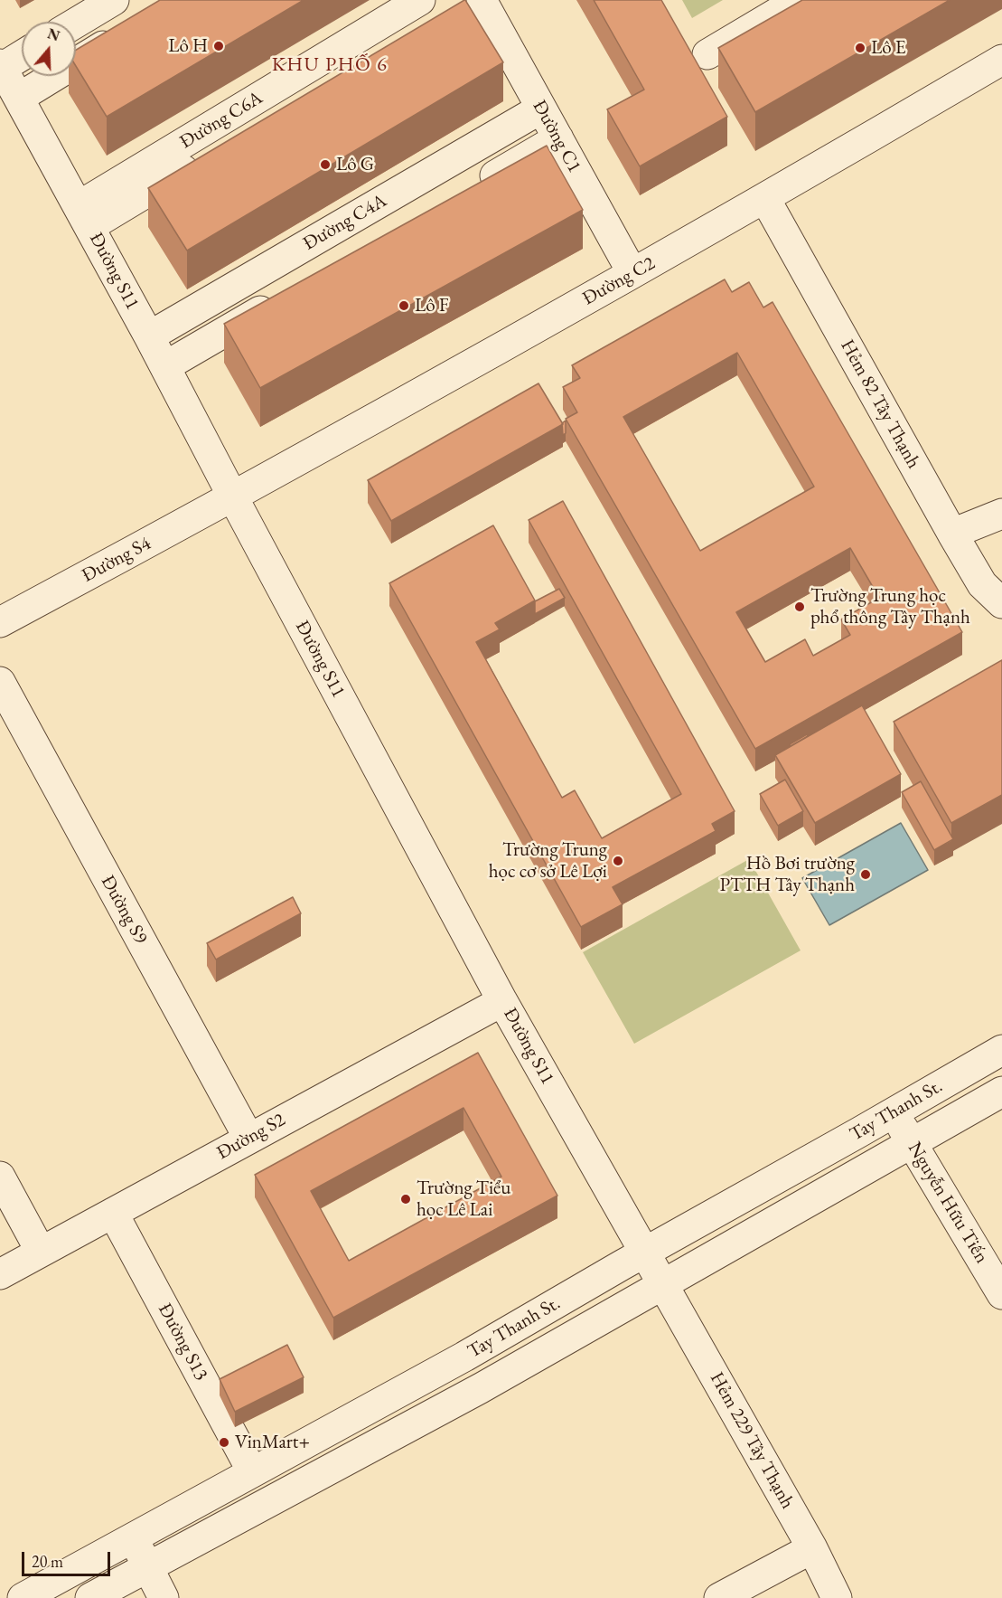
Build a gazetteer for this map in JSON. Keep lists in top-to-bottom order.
{
  "streets": {
    "street": [
      "Đường C6A",
      "Đường C1",
      "Đường C4A",
      "Đường S11",
      "Đường C2",
      "Hẻm 82 Tây Thạnh",
      "Đường S4",
      "Đường S9",
      "Tay Thanh St.",
      "Đường S2",
      "Nguyễn Hữu Tiến",
      "Đường S13",
      "Hẻm 229 Tây Thạnh"
    ]
  },
  "crossings": [
    ["Đường C6A", "Đường C1"],
    ["Đường C6A", "Đường S11"],
    ["Đường C1", "Đường C4A"],
    ["Đường C1", "Đường C2"],
    ["Đường C4A", "Đường S11"],
    ["Đường S11", "Đường C2"],
    ["Đường S11", "Đường S4"],
    ["Đường S11", "Tay Thanh St."],
    ["Đường S11", "Đường S2"],
    ["Đường S11", "Hẻm 229 Tây Thạnh"],
    ["Đường C2", "Hẻm 82 Tây Thạnh"],
    ["Đường C2", "Đường S4"],
    ["Đường S9", "Đường S2"],
    ["Tay Thanh St.", "Nguyễn Hữu Tiến"],
    ["Tay Thanh St.", "Đường S13"],
    ["Tay Thanh St.", "Hẻm 229 Tây Thạnh"],
    ["Đường S2", "Đường S13"]
  ],
  "districts": ["KHU PHỐ 6"],
  "places": [
    "Lô H",
    "Lô E",
    "Lô G",
    "Lô F",
    "Trường Trung học phổ thông Tây Thạnh",
    "Trường Trung học cơ sở Lê Lợi",
    "Hồ Bơi trường PTTH Tây Thạnh",
    "Trường Tiểu học Lê Lai",
    "VinMart+"
  ],
  "scale_bar": "20 m",
  "north": "top"
}
